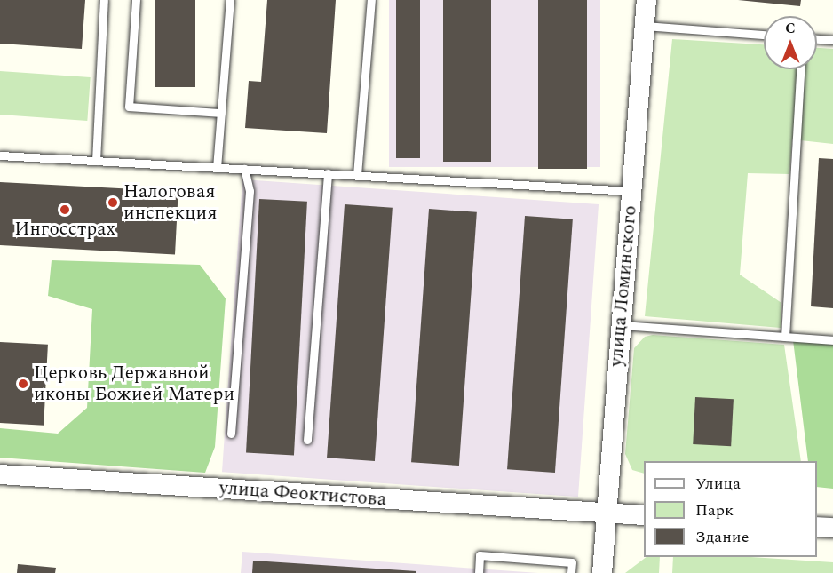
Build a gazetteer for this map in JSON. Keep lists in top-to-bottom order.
{
  "streets": {
    "street": ["улица Ломинского", "улица Феоктистова"]
  },
  "crossings": [
    ["улица Ломинского", "улица Феоктистова"]
  ],
  "places": ["Налоговая инспекция", "Ингосстрах", "Церковь Державной иконы Божией Матери"],
  "legend": ["Улица", "Парк", "Здание"],
  "north": "top"
}
